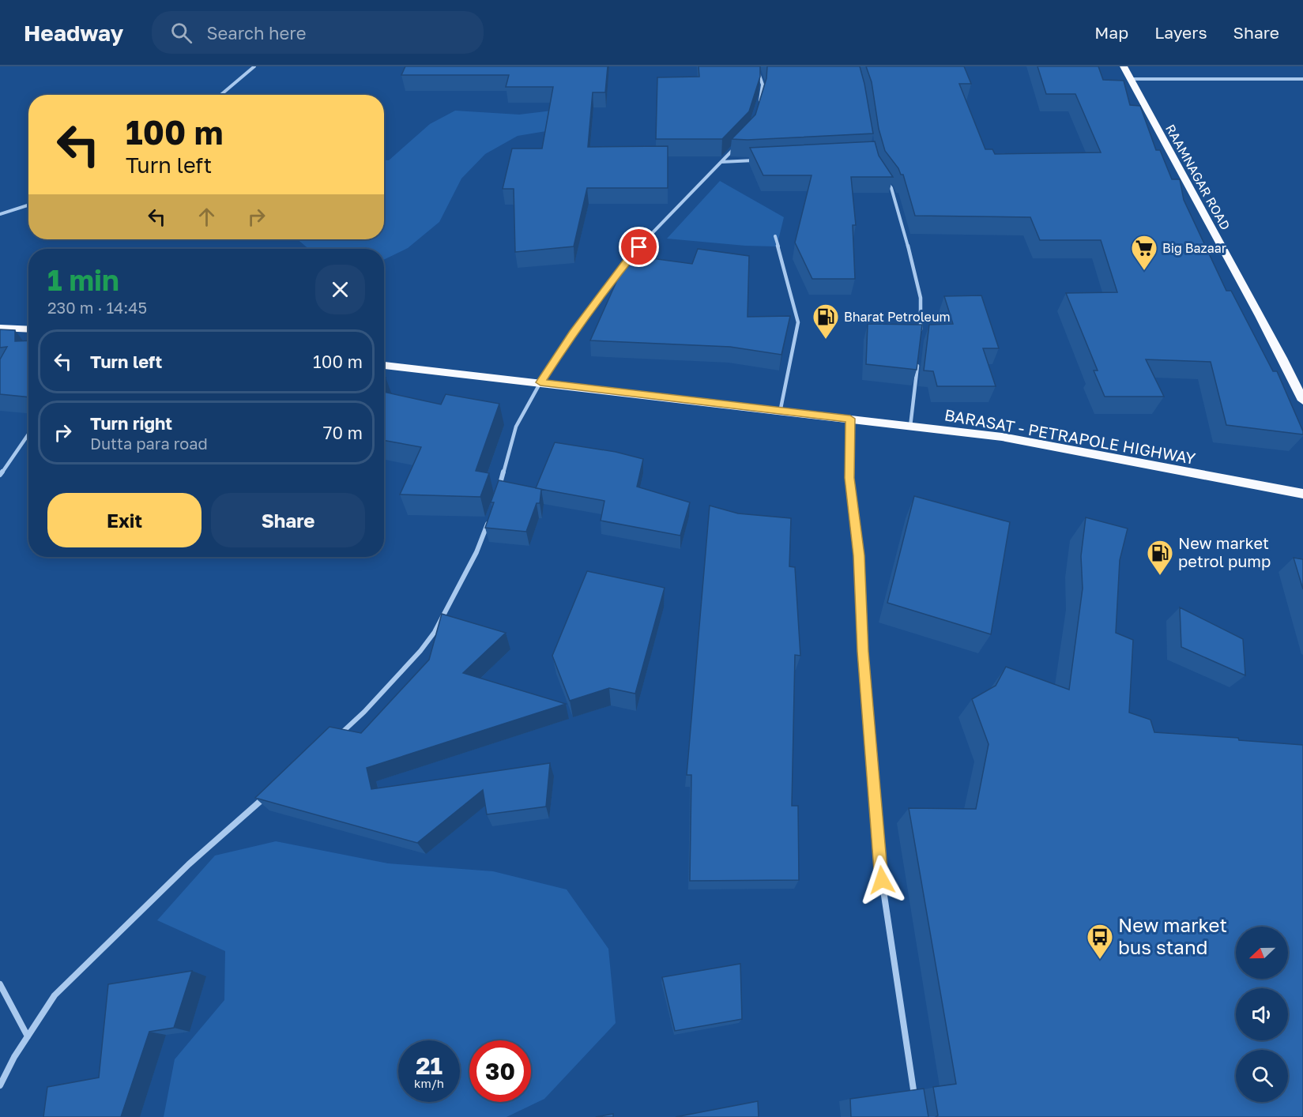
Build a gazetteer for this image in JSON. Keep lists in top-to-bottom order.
{
  "streets": {
    "highway": ["RAAMNAGAR ROAD", "BARASAT - PETRAPOLE HIGHWAY"]
  },
  "places": {
    "supermarket": ["Big Bazaar"],
    "fuel station": ["Bharat Petroleum", "New market petrol pump"],
    "bus stop": ["New market bus stand"]
  },
  "north": "left",
  "page": {
    "header": "Headway",
    "search": "Search here",
    "nav": ["Map", "Layers", "Share"],
    "turn": ["100 m", "Turn left"],
    "heading": ["1 min", "230 m · 14:45"],
    "list": [
      {
        "name": "Turn left",
        "value": "100 m"
      },
      {
        "name": "Turn right",
        "note": "Dutta para road",
        "value": "70 m"
      }
    ],
    "buttons": ["Exit", "Share"],
    "speed": "21 km/h",
    "limit": "30"
  }
}
